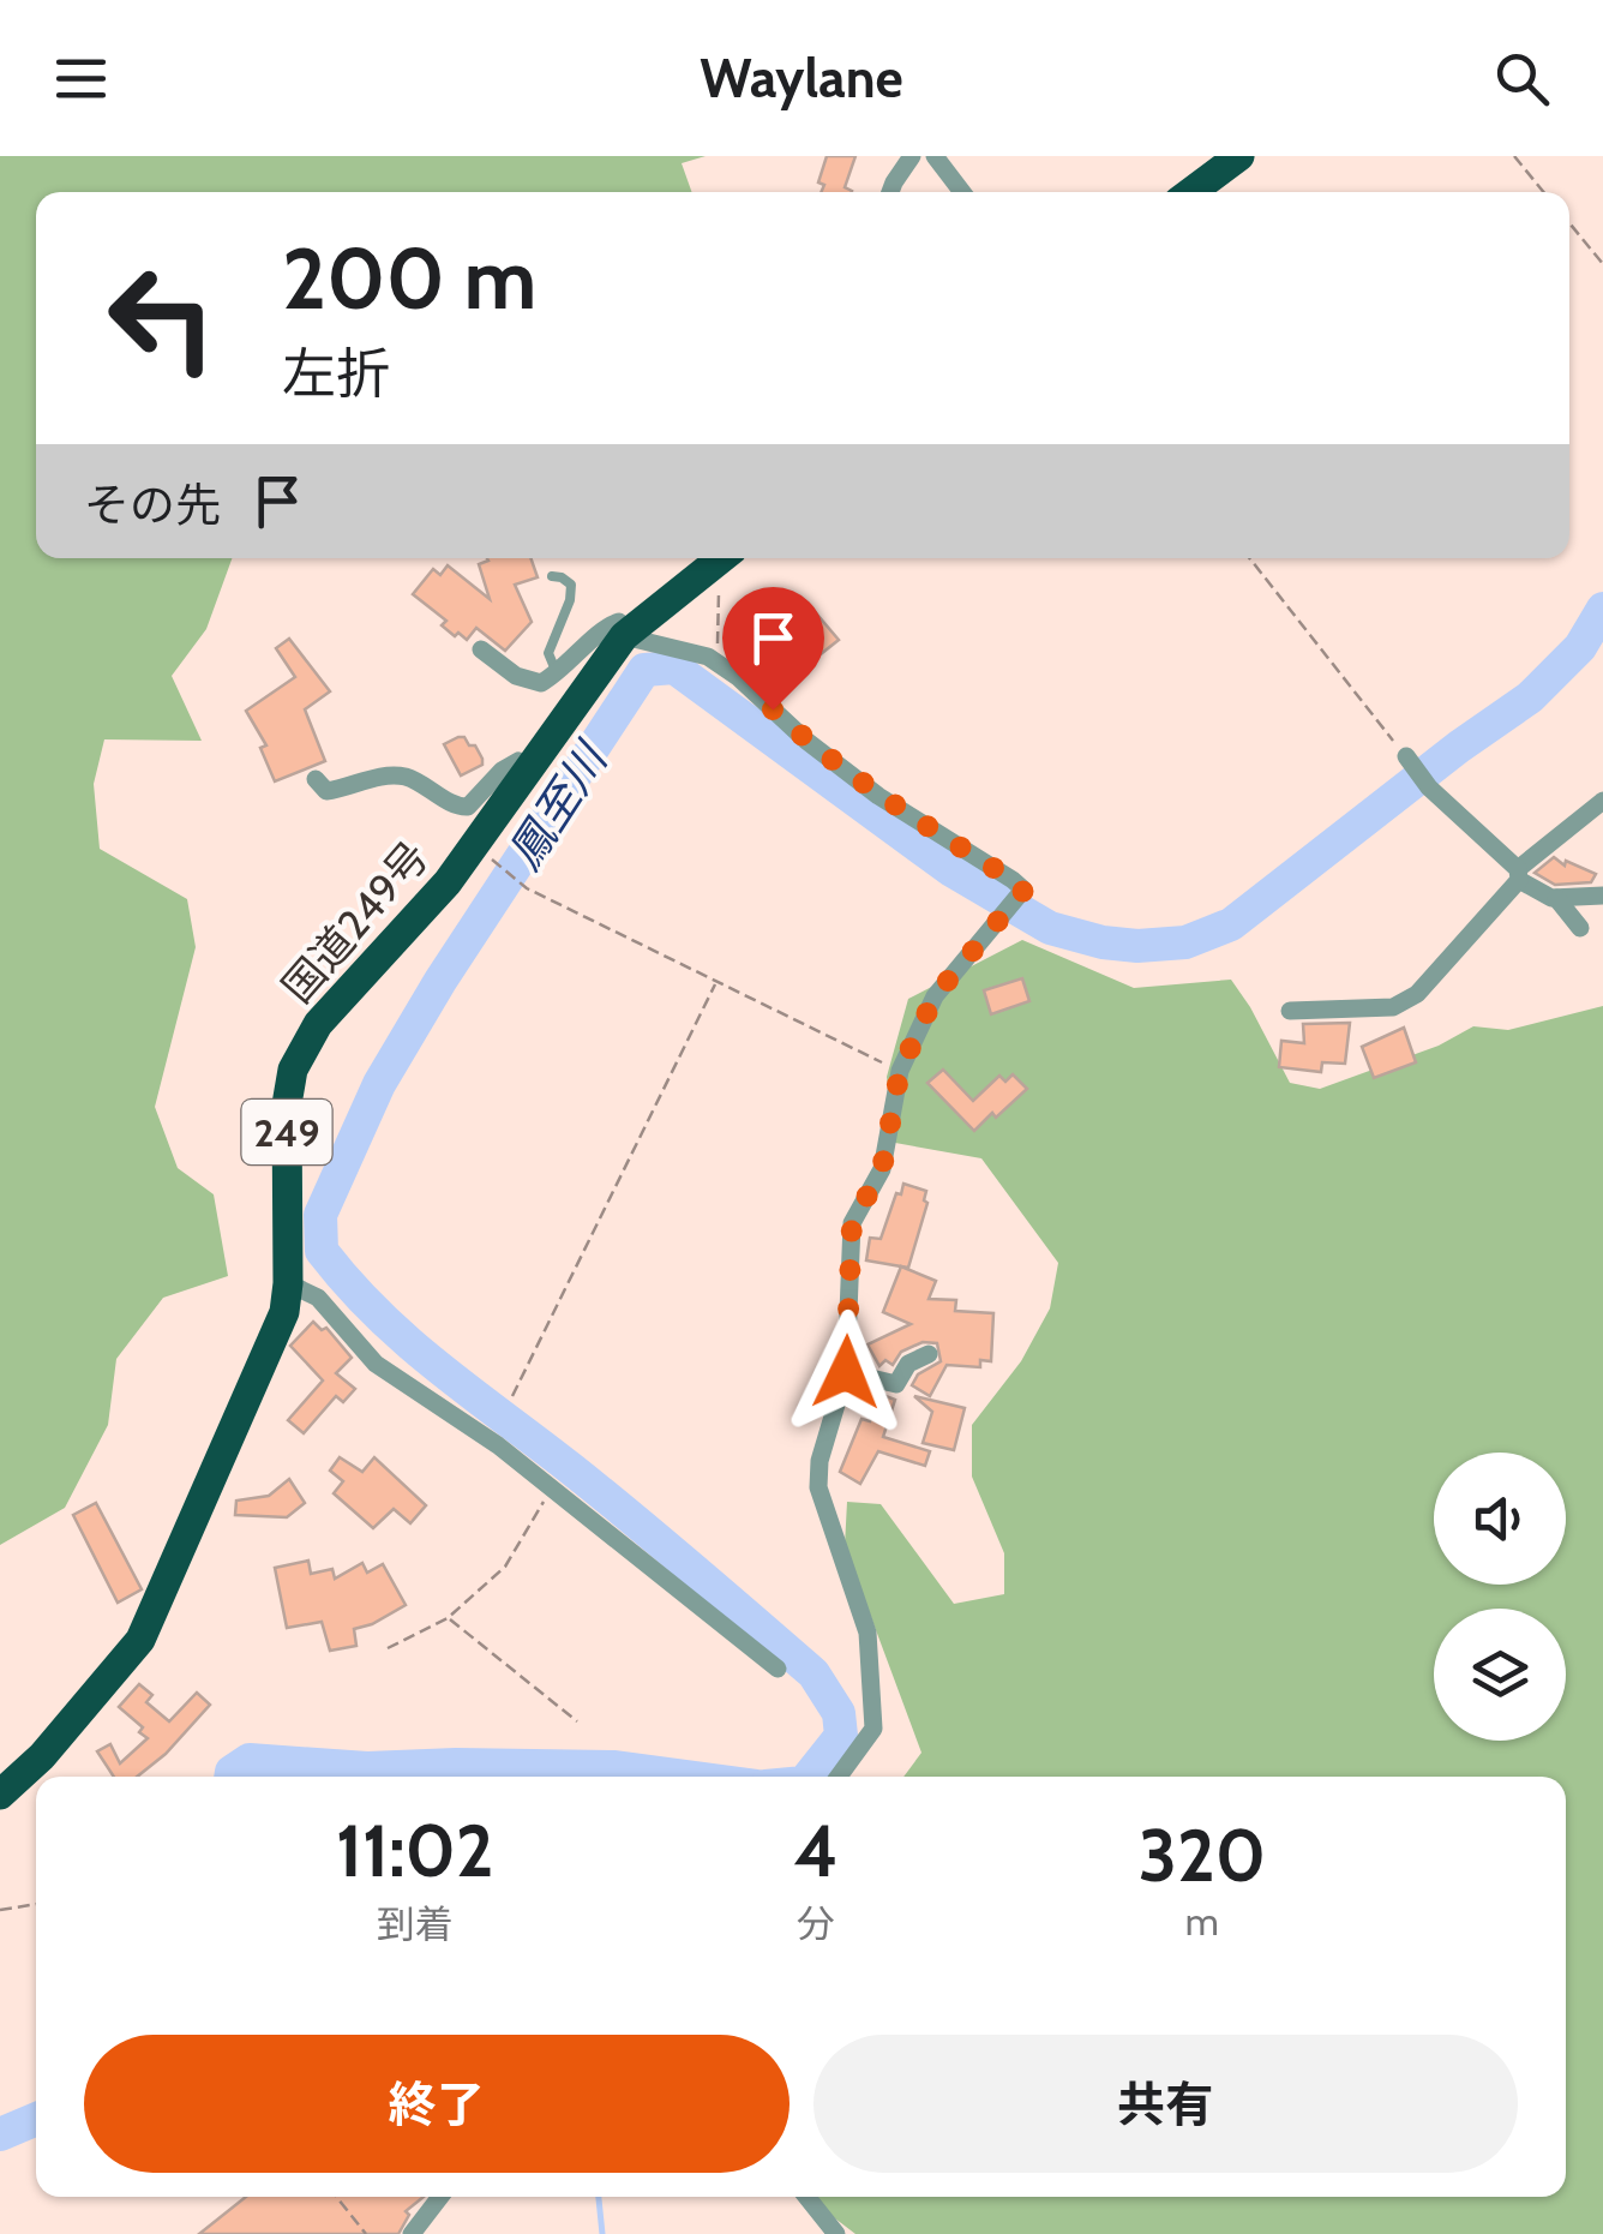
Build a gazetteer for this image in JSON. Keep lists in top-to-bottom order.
{
  "streets": {
    "highway": ["国道249号", "249"]
  },
  "water": ["鳳至川"],
  "page": {
    "header": "Waylane",
    "turn": ["200 m", "左折"],
    "then": "その先",
    "eta": [
      "11:02",
      "到着",
      "4",
      "分",
      "320",
      "m"
    ],
    "buttons": ["終了", "共有"]
  }
}
